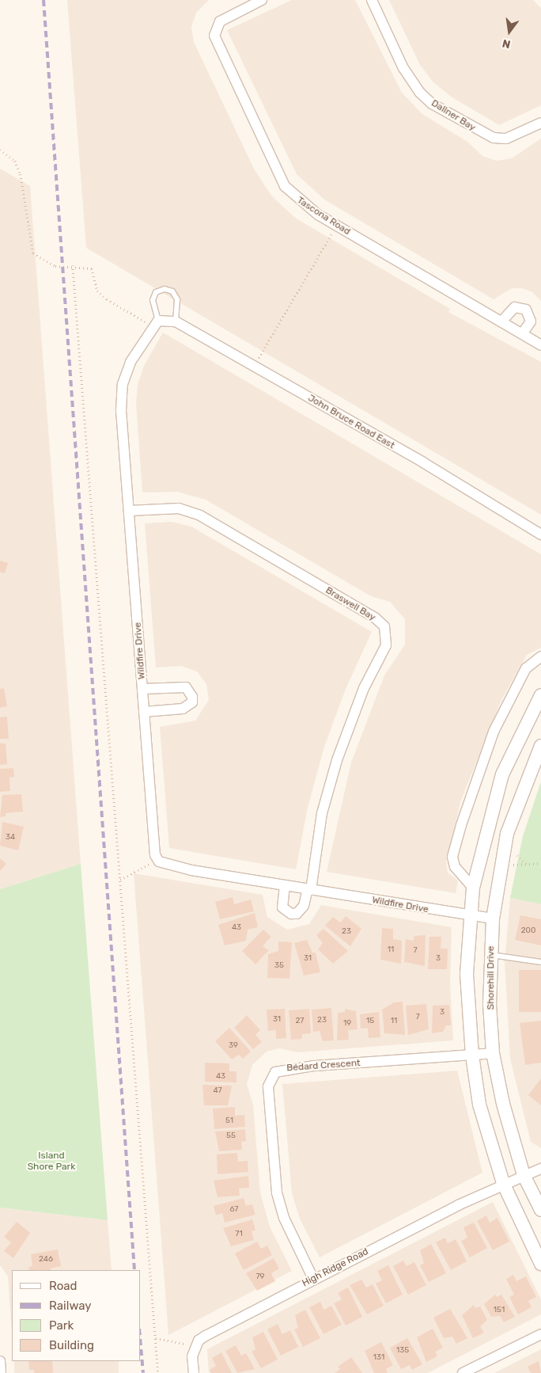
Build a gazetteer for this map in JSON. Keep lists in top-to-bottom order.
{
  "streets": {
    "street": [
      "Dallner Bay",
      "Tascona Road",
      "John Bruce Road East",
      "Braswell Bay",
      "Wildfire Drive",
      "Shorehill Drive",
      "Bédard Crescent",
      "High Ridge Road"
    ]
  },
  "crossings": [
    ["John Bruce Road East", "Wildfire Drive"],
    ["Braswell Bay", "Wildfire Drive"],
    ["Wildfire Drive", "Shorehill Drive"],
    ["Shorehill Drive", "Bédard Crescent"],
    ["Shorehill Drive", "High Ridge Road"],
    ["Bédard Crescent", "High Ridge Road"]
  ],
  "parks": ["Island Shore Park"],
  "house_numbers": [
    "34",
    "43",
    "200",
    "23",
    "11",
    "7",
    "31",
    "3",
    "35",
    "3",
    "7",
    "31",
    "23",
    "27",
    "15",
    "11",
    "19",
    "39",
    "43",
    "47",
    "51",
    "55",
    "67",
    "71",
    "246",
    "79",
    "151",
    "135",
    "131"
  ],
  "legend": [
    "Road",
    "Railway",
    "Park",
    "Building"
  ],
  "north": "bottom"
}
